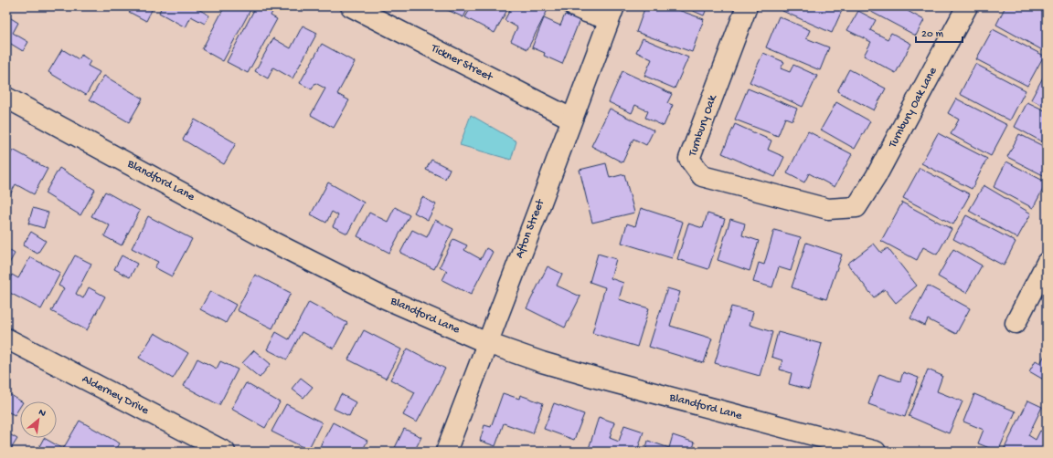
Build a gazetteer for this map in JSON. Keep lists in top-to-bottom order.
{
  "streets": {
    "street": [
      "Tickner Street",
      "Turnbury Oak Lane",
      "Turnbury Oak",
      "Blandford Lane",
      "Afton Street",
      "Alderney Drive"
    ]
  },
  "crossings": [
    ["Tickner Street", "Afton Street"],
    ["Turnbury Oak Lane", "Turnbury Oak"],
    ["Blandford Lane", "Afton Street"]
  ],
  "scale_bar": "20 m",
  "north": "top right"
}
